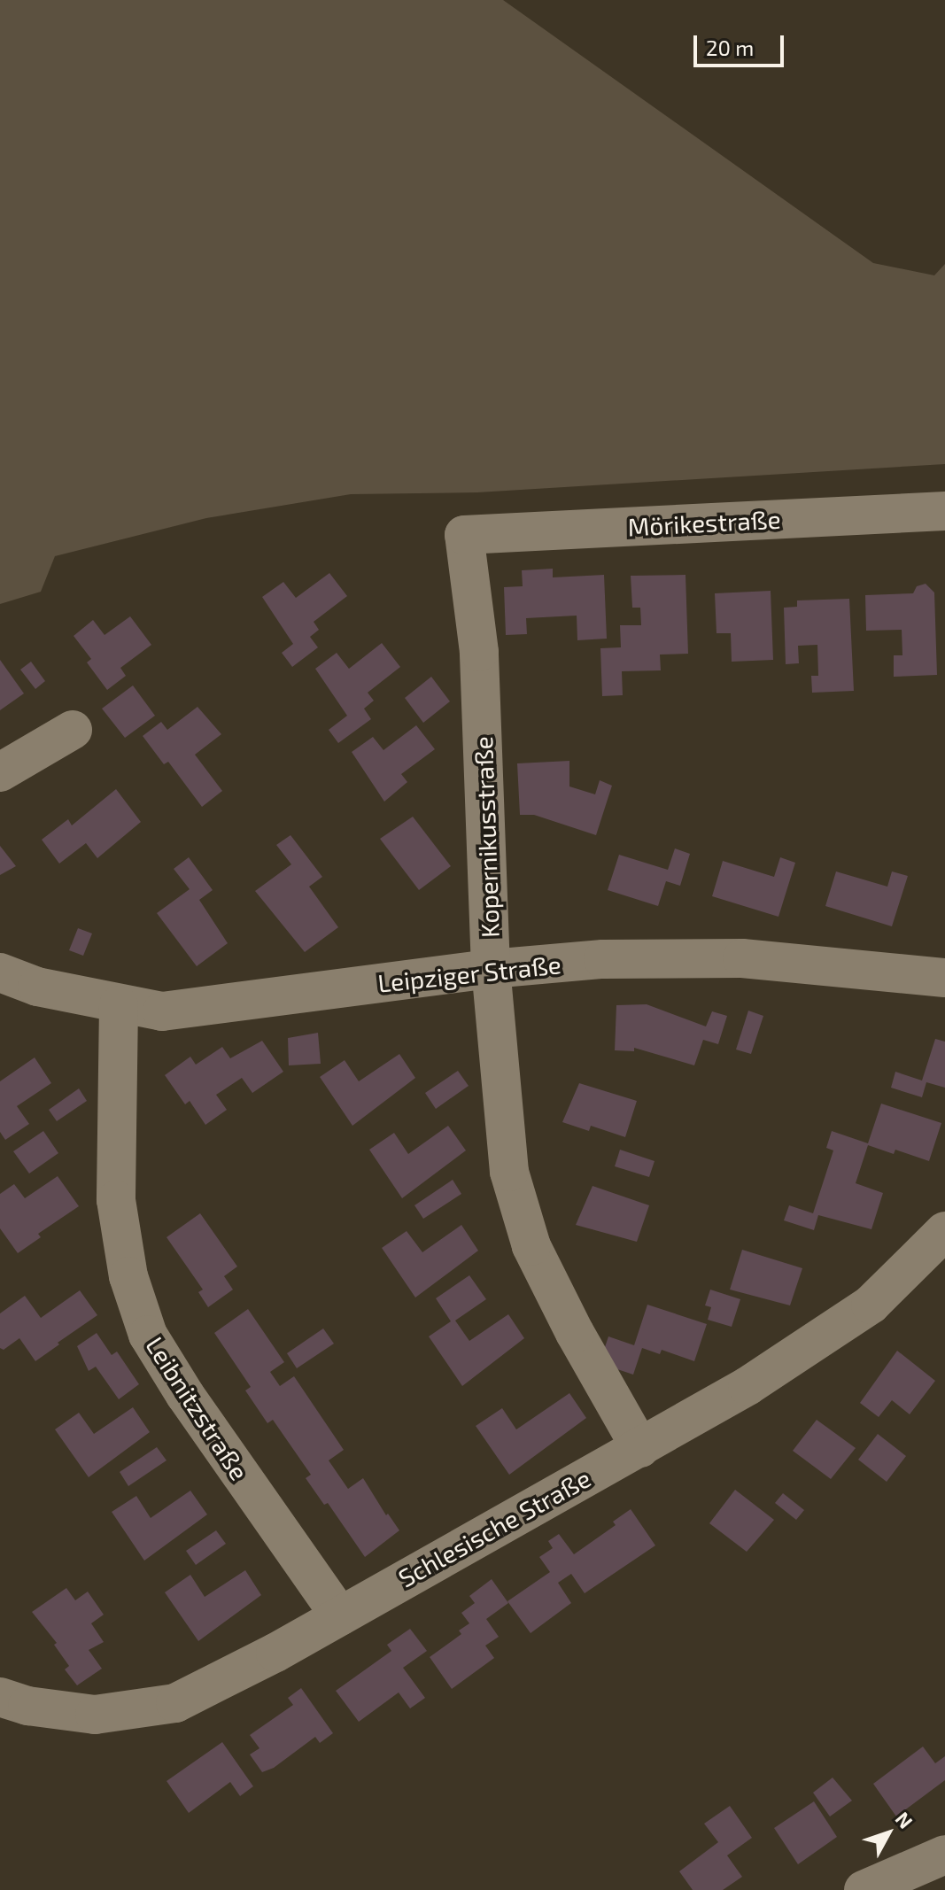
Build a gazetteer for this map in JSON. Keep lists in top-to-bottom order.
{
  "streets": {
    "street": [
      "Mörikestraße",
      "Kopernikusstraße",
      "Leipziger Straße",
      "Leibnitzstraße",
      "Schlesische Straße"
    ]
  },
  "crossings": [
    ["Mörikestraße", "Kopernikusstraße"],
    ["Kopernikusstraße", "Leipziger Straße"],
    ["Kopernikusstraße", "Schlesische Straße"],
    ["Leipziger Straße", "Leibnitzstraße"],
    ["Leibnitzstraße", "Schlesische Straße"]
  ],
  "scale_bar": "20 m",
  "north": "top right"
}
